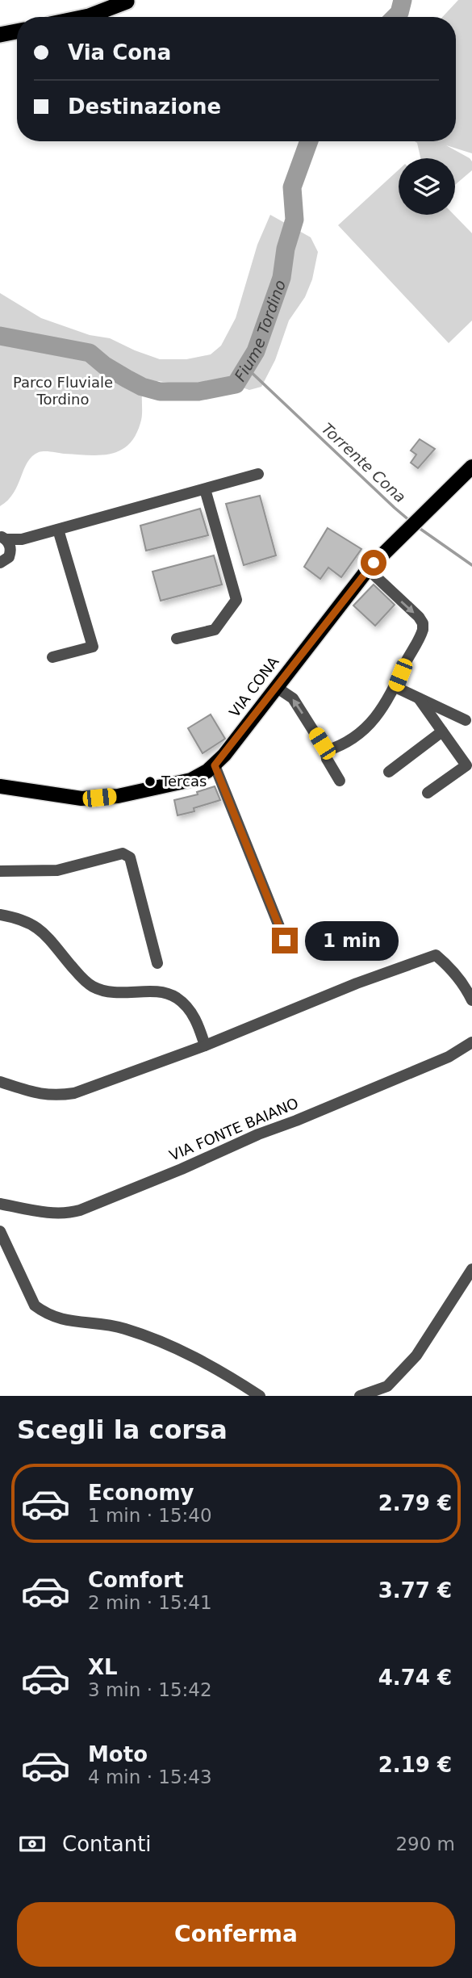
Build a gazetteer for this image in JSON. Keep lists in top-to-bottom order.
{
  "streets": {
    "main road": ["VIA CONA"],
    "street": ["VIA FONTE BAIANO"]
  },
  "water": ["Fiume Tordino", "Torrente Cona"],
  "parks": ["Parco Fluviale Tordino"],
  "places": ["Tercas"],
  "page": {
    "banner": ["Via Cona", "Destinazione"],
    "bubble": "1 min",
    "heading": "Scegli la corsa",
    "list": [
      {
        "name": "Economy",
        "note": "1 min · 15:40",
        "value": "2.79 €"
      },
      {
        "name": "Comfort",
        "note": "2 min · 15:41",
        "value": "3.77 €"
      },
      {
        "name": "XL",
        "note": "3 min · 15:42",
        "value": "4.74 €"
      },
      {
        "name": "Moto",
        "note": "4 min · 15:43",
        "value": "2.19 €"
      }
    ],
    "pay": ["Contanti", "290 m"],
    "buttons": "Conferma"
  }
}
